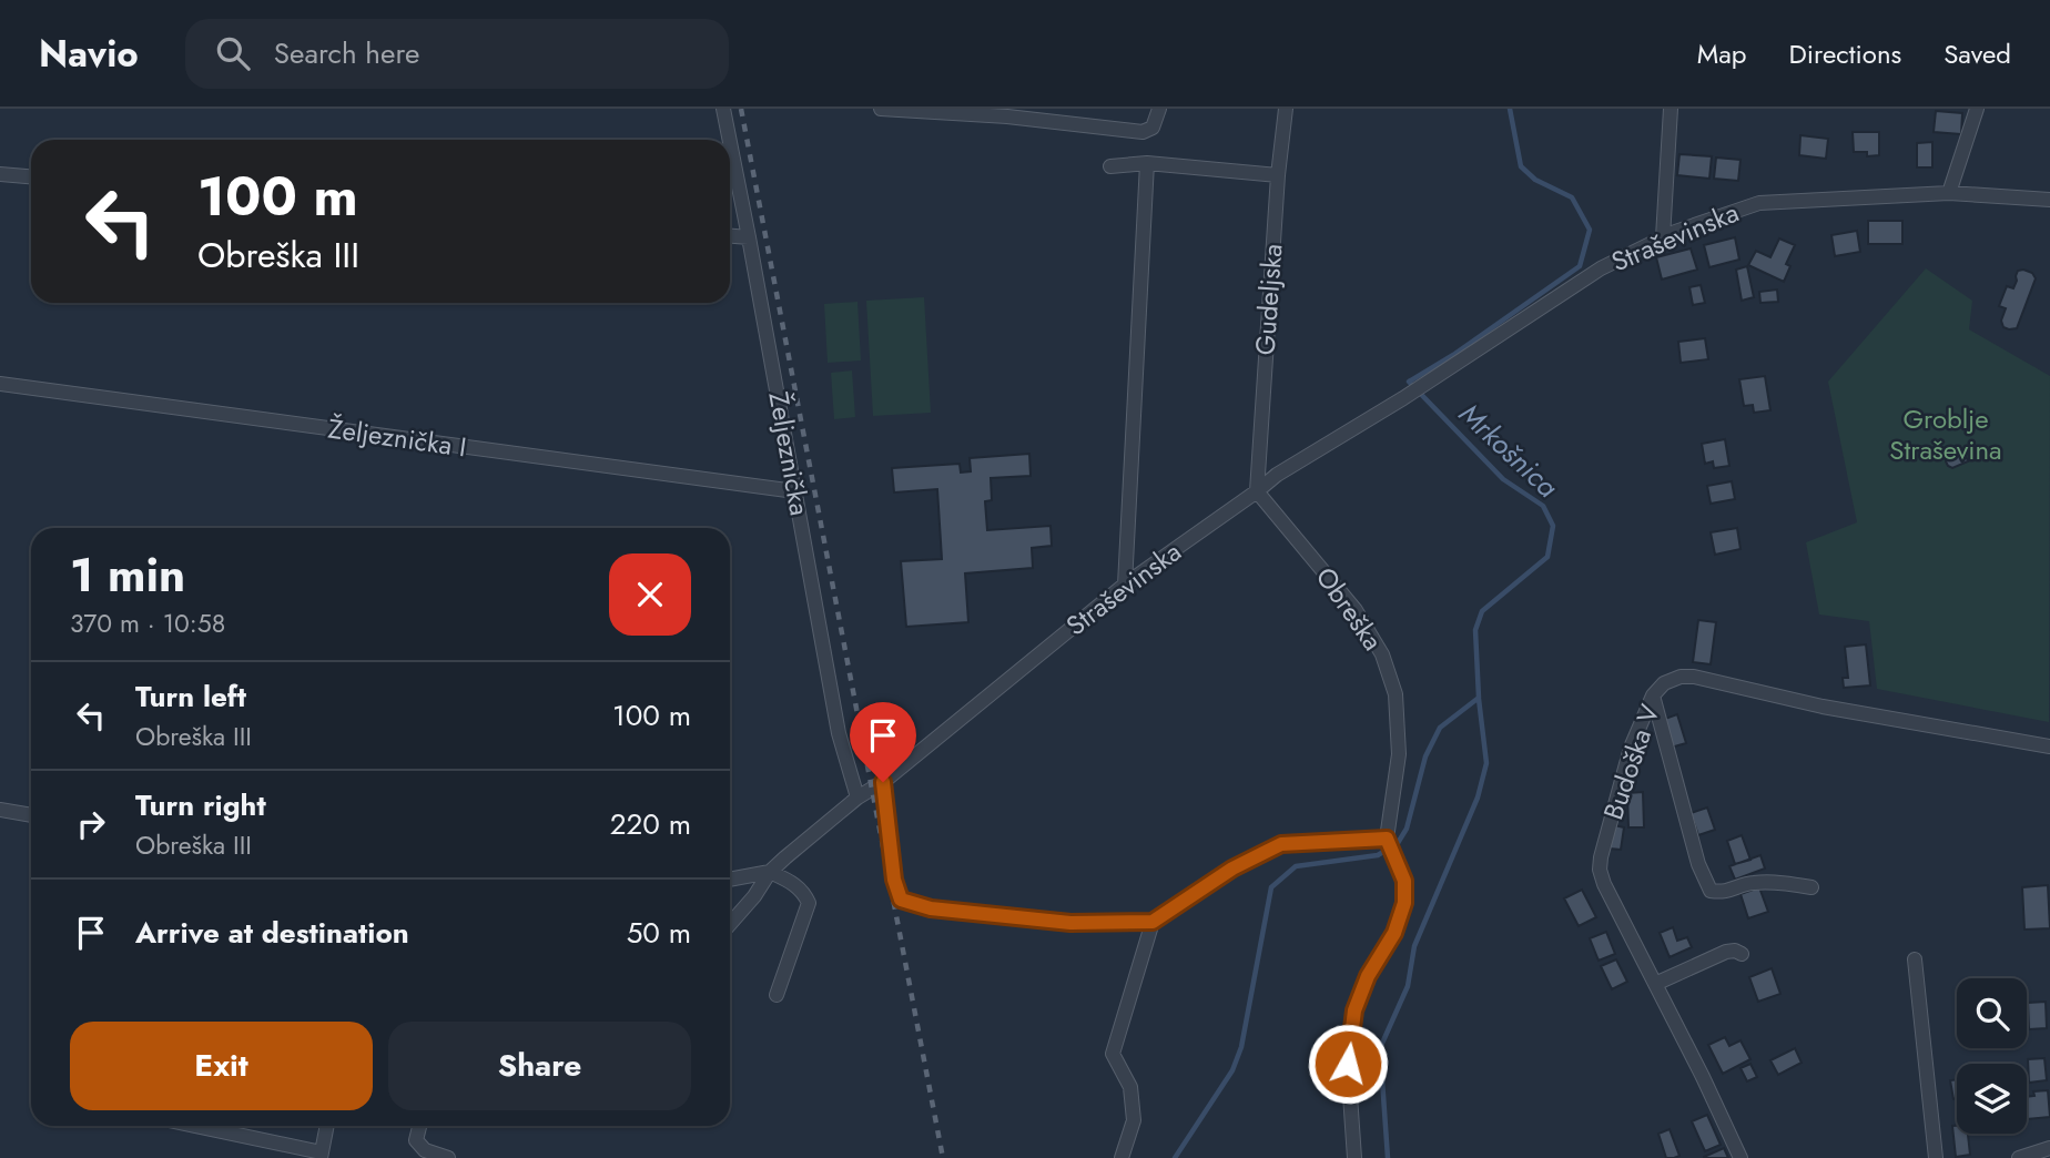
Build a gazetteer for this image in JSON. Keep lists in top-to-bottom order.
{
  "streets": {
    "street": [
      "Straševinska",
      "Gudeljska",
      "Željeznička I",
      "Željeznička",
      "Obreška",
      "Budoška V"
    ]
  },
  "crossings": [
    ["Straševinska", "Gudeljska"],
    ["Straševinska", "Željeznička"],
    ["Straševinska", "Obreška"],
    ["Gudeljska", "Obreška"],
    ["Željeznička I", "Željeznička"]
  ],
  "water": ["Mrkošnica"],
  "parks": ["Groblje Straševina"],
  "page": {
    "header": "Navio",
    "search": "Search here",
    "nav": ["Map", "Directions", "Saved"],
    "turn": ["100 m", "Obreška III"],
    "heading": ["1 min", "370 m · 10:58"],
    "list": [
      {
        "name": "Turn left",
        "note": "Obreška III",
        "value": "100 m"
      },
      {
        "name": "Turn right",
        "note": "Obreška III",
        "value": "220 m"
      },
      {
        "name": "Arrive at destination",
        "value": "50 m"
      }
    ],
    "buttons": ["Exit", "Share"]
  }
}
